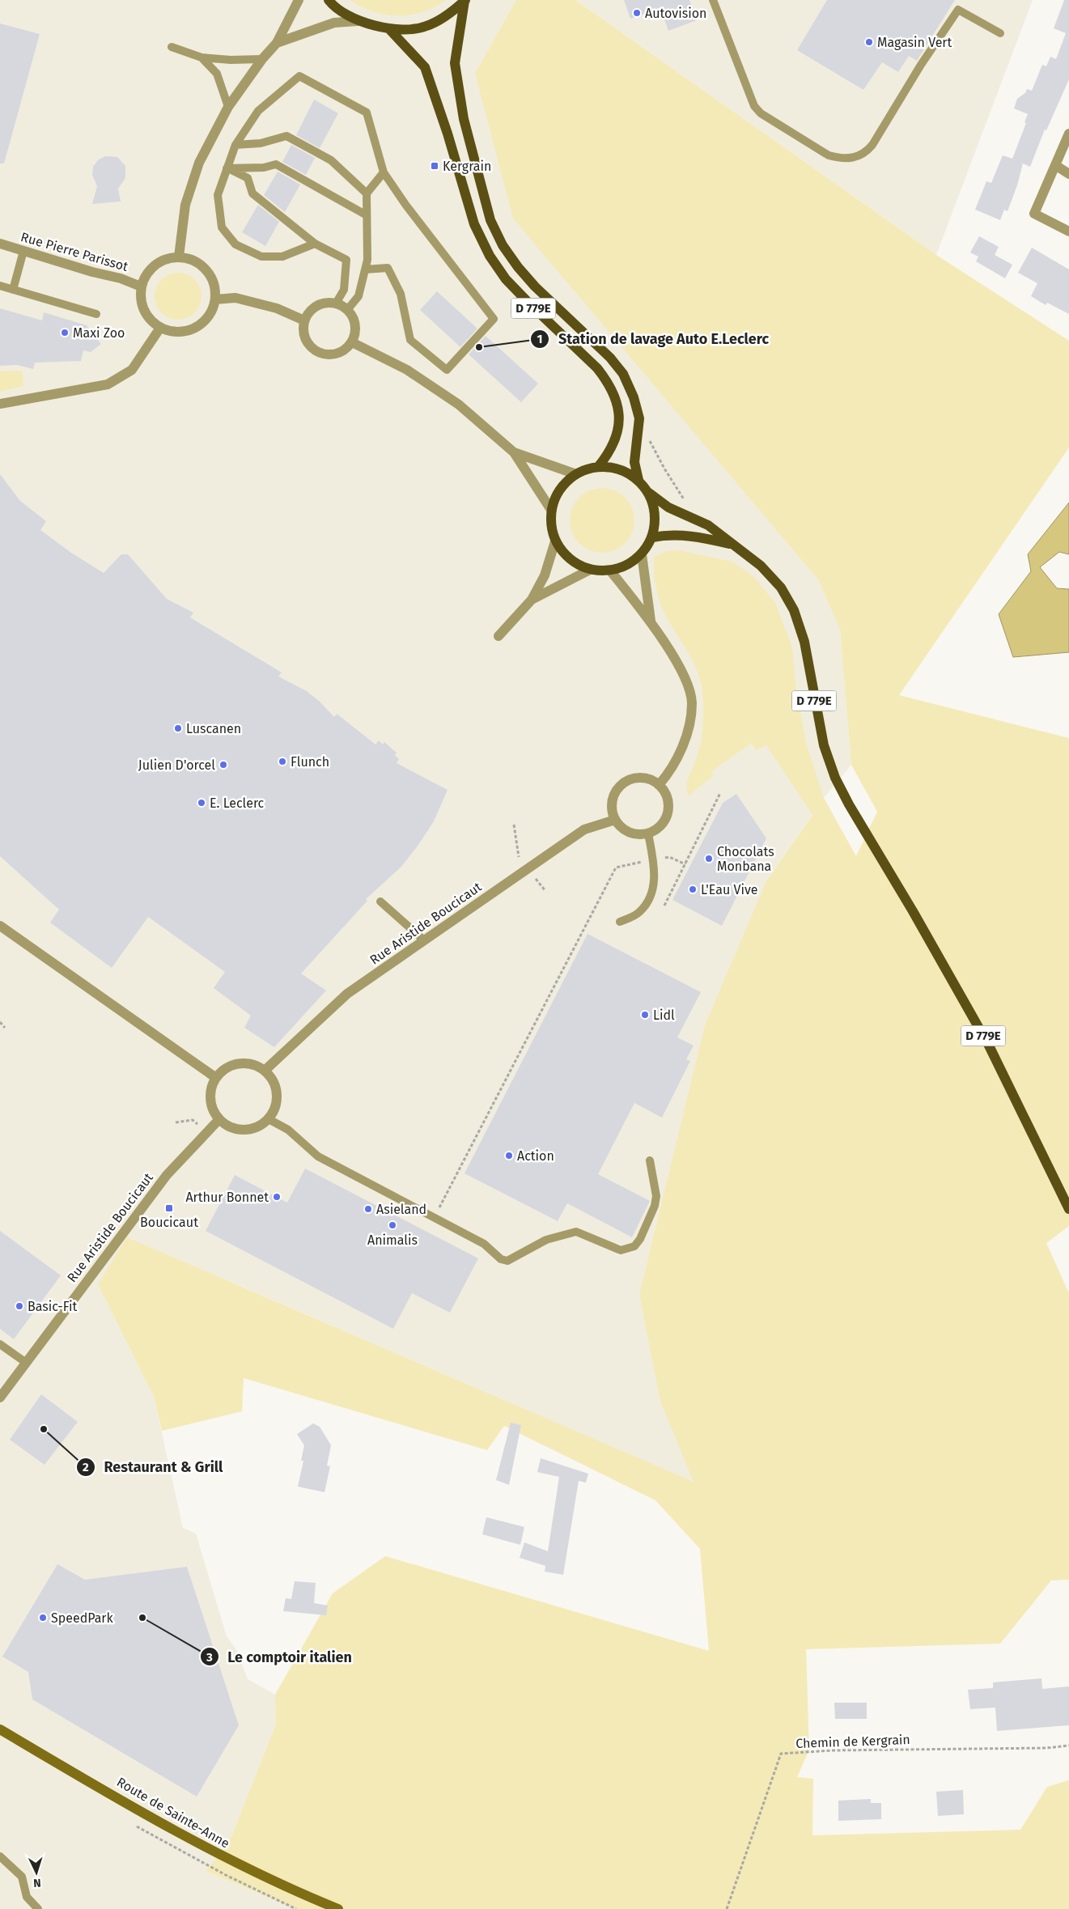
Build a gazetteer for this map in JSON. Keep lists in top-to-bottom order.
{
  "streets": {
    "main road": ["D 779E", "Route de Sainte-Anne"],
    "street": ["Rue Pierre Parissot", "Rue Aristide Boucicaut"],
    "path": ["Chemin de Kergrain"]
  },
  "places": {
    "other": [
      "Autovision",
      "Magasin Vert",
      "Maxi Zoo",
      "Station de lavage Auto E.Leclerc",
      "Luscanen",
      "Flunch",
      "Julien D'orcel",
      "E. Leclerc",
      "Chocolats Monbana",
      "L'Eau Vive",
      "Lidl",
      "Action",
      "Arthur Bonnet",
      "Asieland",
      "Animalis",
      "Basic-Fit",
      "Restaurant & Grill",
      "SpeedPark",
      "Le comptoir italien"
    ],
    "transit": ["Kergrain", "Boucicaut"]
  },
  "north": "bottom"
}
